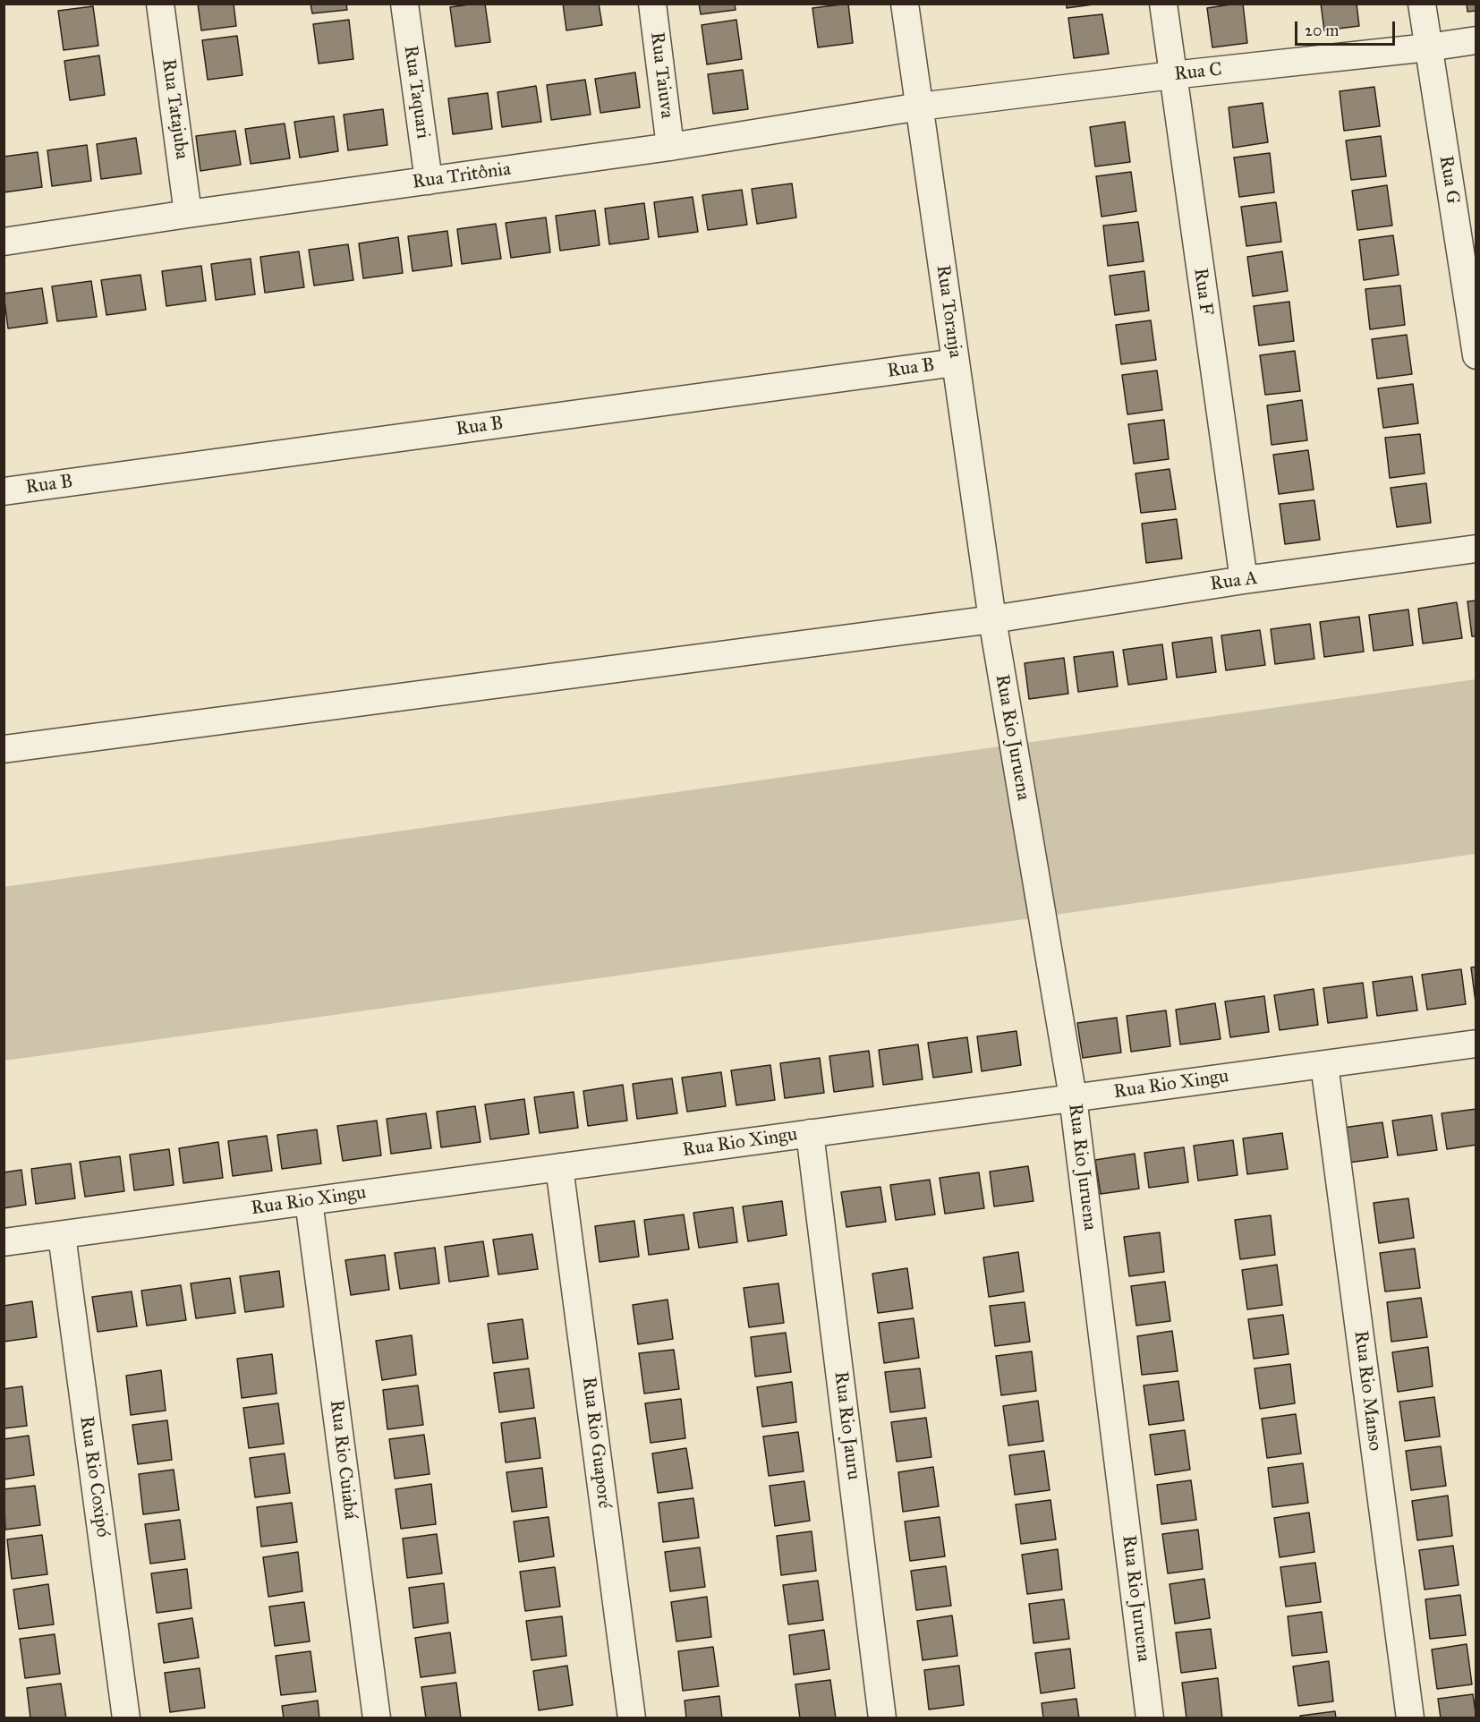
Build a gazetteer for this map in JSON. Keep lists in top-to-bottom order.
{
  "streets": {
    "street": [
      "Rua C",
      "Rua Taiuva",
      "Rua Taquari",
      "Rua Tatajuba",
      "Rua Tritônia",
      "Rua G",
      "Rua F",
      "Rua Toranja",
      "Rua B",
      "Rua A",
      "Rua Rio Juruena",
      "Rua Rio Xingu",
      "Rua Rio Manso",
      "Rua Rio Jauru",
      "Rua Rio Guaporé",
      "Rua Rio Cuiabá",
      "Rua Rio Coxipó"
    ]
  },
  "crossings": [
    ["Rua C", "Rua Tritônia"],
    ["Rua C", "Rua G"],
    ["Rua C", "Rua F"],
    ["Rua C", "Rua Toranja"],
    ["Rua Taiuva", "Rua Tritônia"],
    ["Rua Taquari", "Rua Tritônia"],
    ["Rua Tatajuba", "Rua Tritônia"],
    ["Rua Tritônia", "Rua Toranja"],
    ["Rua F", "Rua A"],
    ["Rua Toranja", "Rua B"],
    ["Rua Toranja", "Rua A"],
    ["Rua Toranja", "Rua Rio Juruena"],
    ["Rua A", "Rua Rio Juruena"],
    ["Rua Rio Juruena", "Rua Rio Xingu"],
    ["Rua Rio Xingu", "Rua Rio Manso"],
    ["Rua Rio Xingu", "Rua Rio Jauru"],
    ["Rua Rio Xingu", "Rua Rio Guaporé"],
    ["Rua Rio Xingu", "Rua Rio Cuiabá"],
    ["Rua Rio Xingu", "Rua Rio Coxipó"]
  ],
  "scale_bar": "20 m"
}
